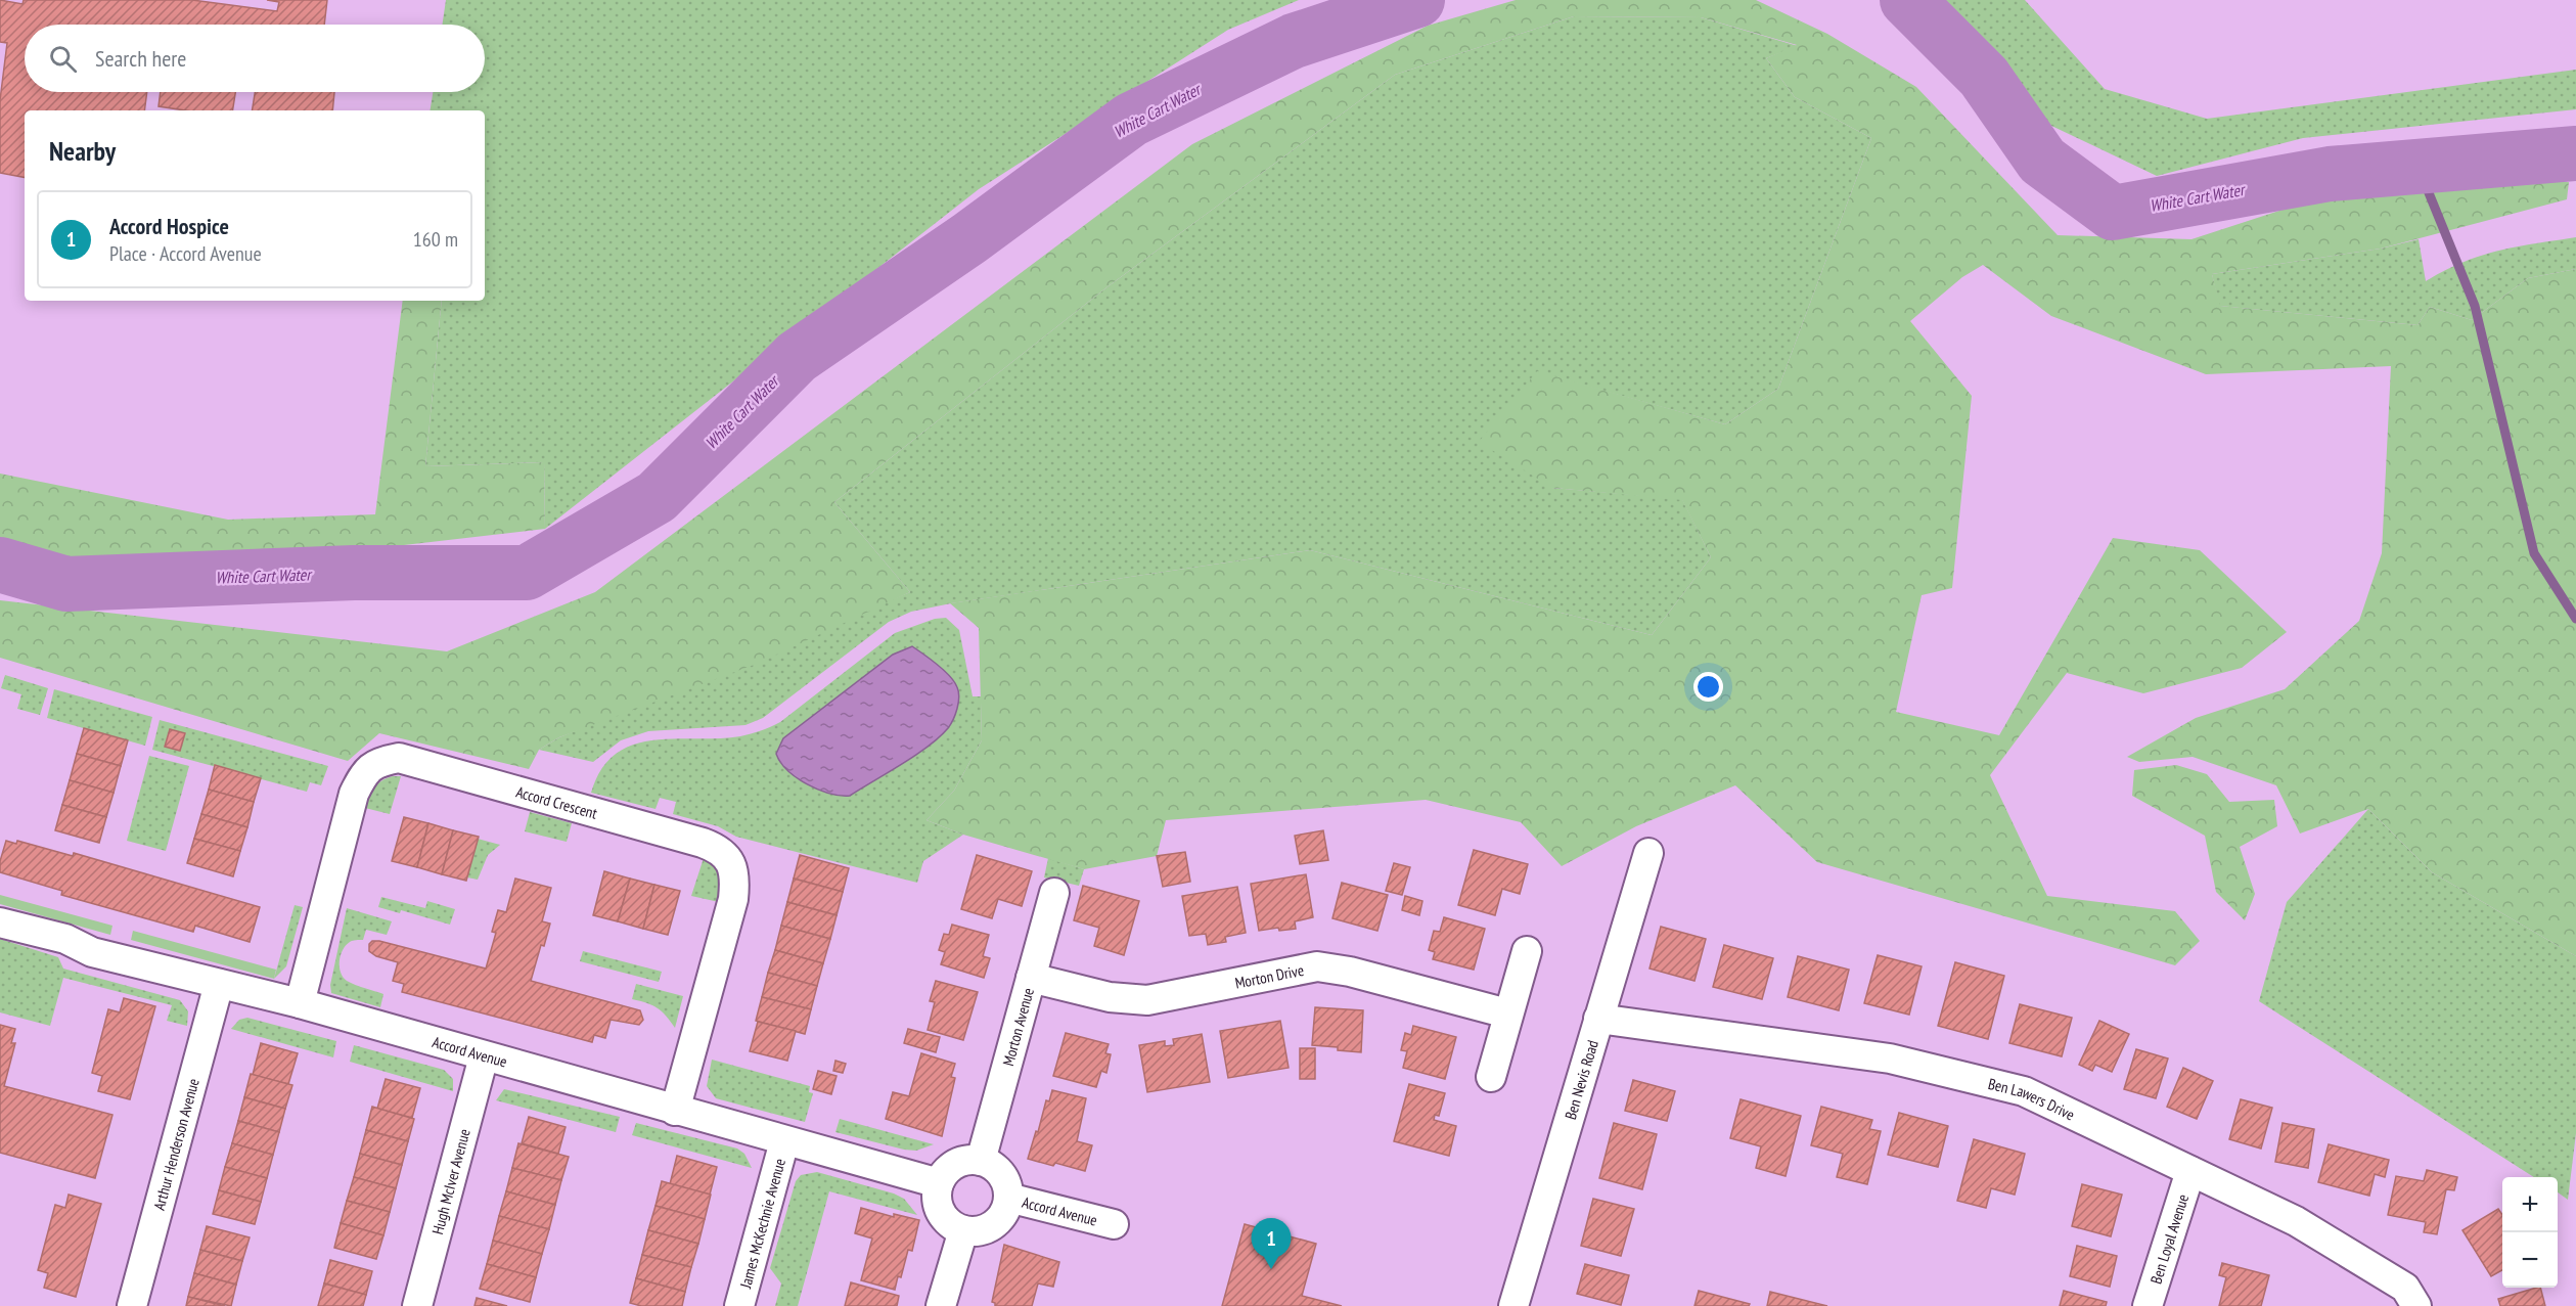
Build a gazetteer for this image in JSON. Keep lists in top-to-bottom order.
{
  "streets": {
    "street": [
      "Accord Crescent",
      "Morton Drive",
      "Morton Avenue",
      "Accord Avenue",
      "Ben Nevis Road",
      "Ben Lawers Drive",
      "Arthur Henderson Avenue",
      "Hugh McIver Avenue",
      "James McKechnie Avenue",
      "Ben Loyal Avenue"
    ]
  },
  "crossings": [
    ["Accord Crescent", "Accord Avenue"],
    ["Morton Drive", "Morton Avenue"],
    ["Morton Avenue", "Accord Avenue"],
    ["Accord Avenue", "Arthur Henderson Avenue"],
    ["Accord Avenue", "Hugh McIver Avenue"],
    ["Accord Avenue", "James McKechnie Avenue"],
    ["Ben Nevis Road", "Ben Lawers Drive"],
    ["Ben Lawers Drive", "Ben Loyal Avenue"]
  ],
  "water": ["White Cart Water"],
  "page": {
    "search": "Search here",
    "heading": "Nearby",
    "list": [
      {
        "mark": "1",
        "name": "Accord Hospice",
        "note": "Place · Accord Avenue",
        "value": "160 m"
      }
    ],
    "map_buttons": ["+", "−"],
    "pins": "1"
  }
}
